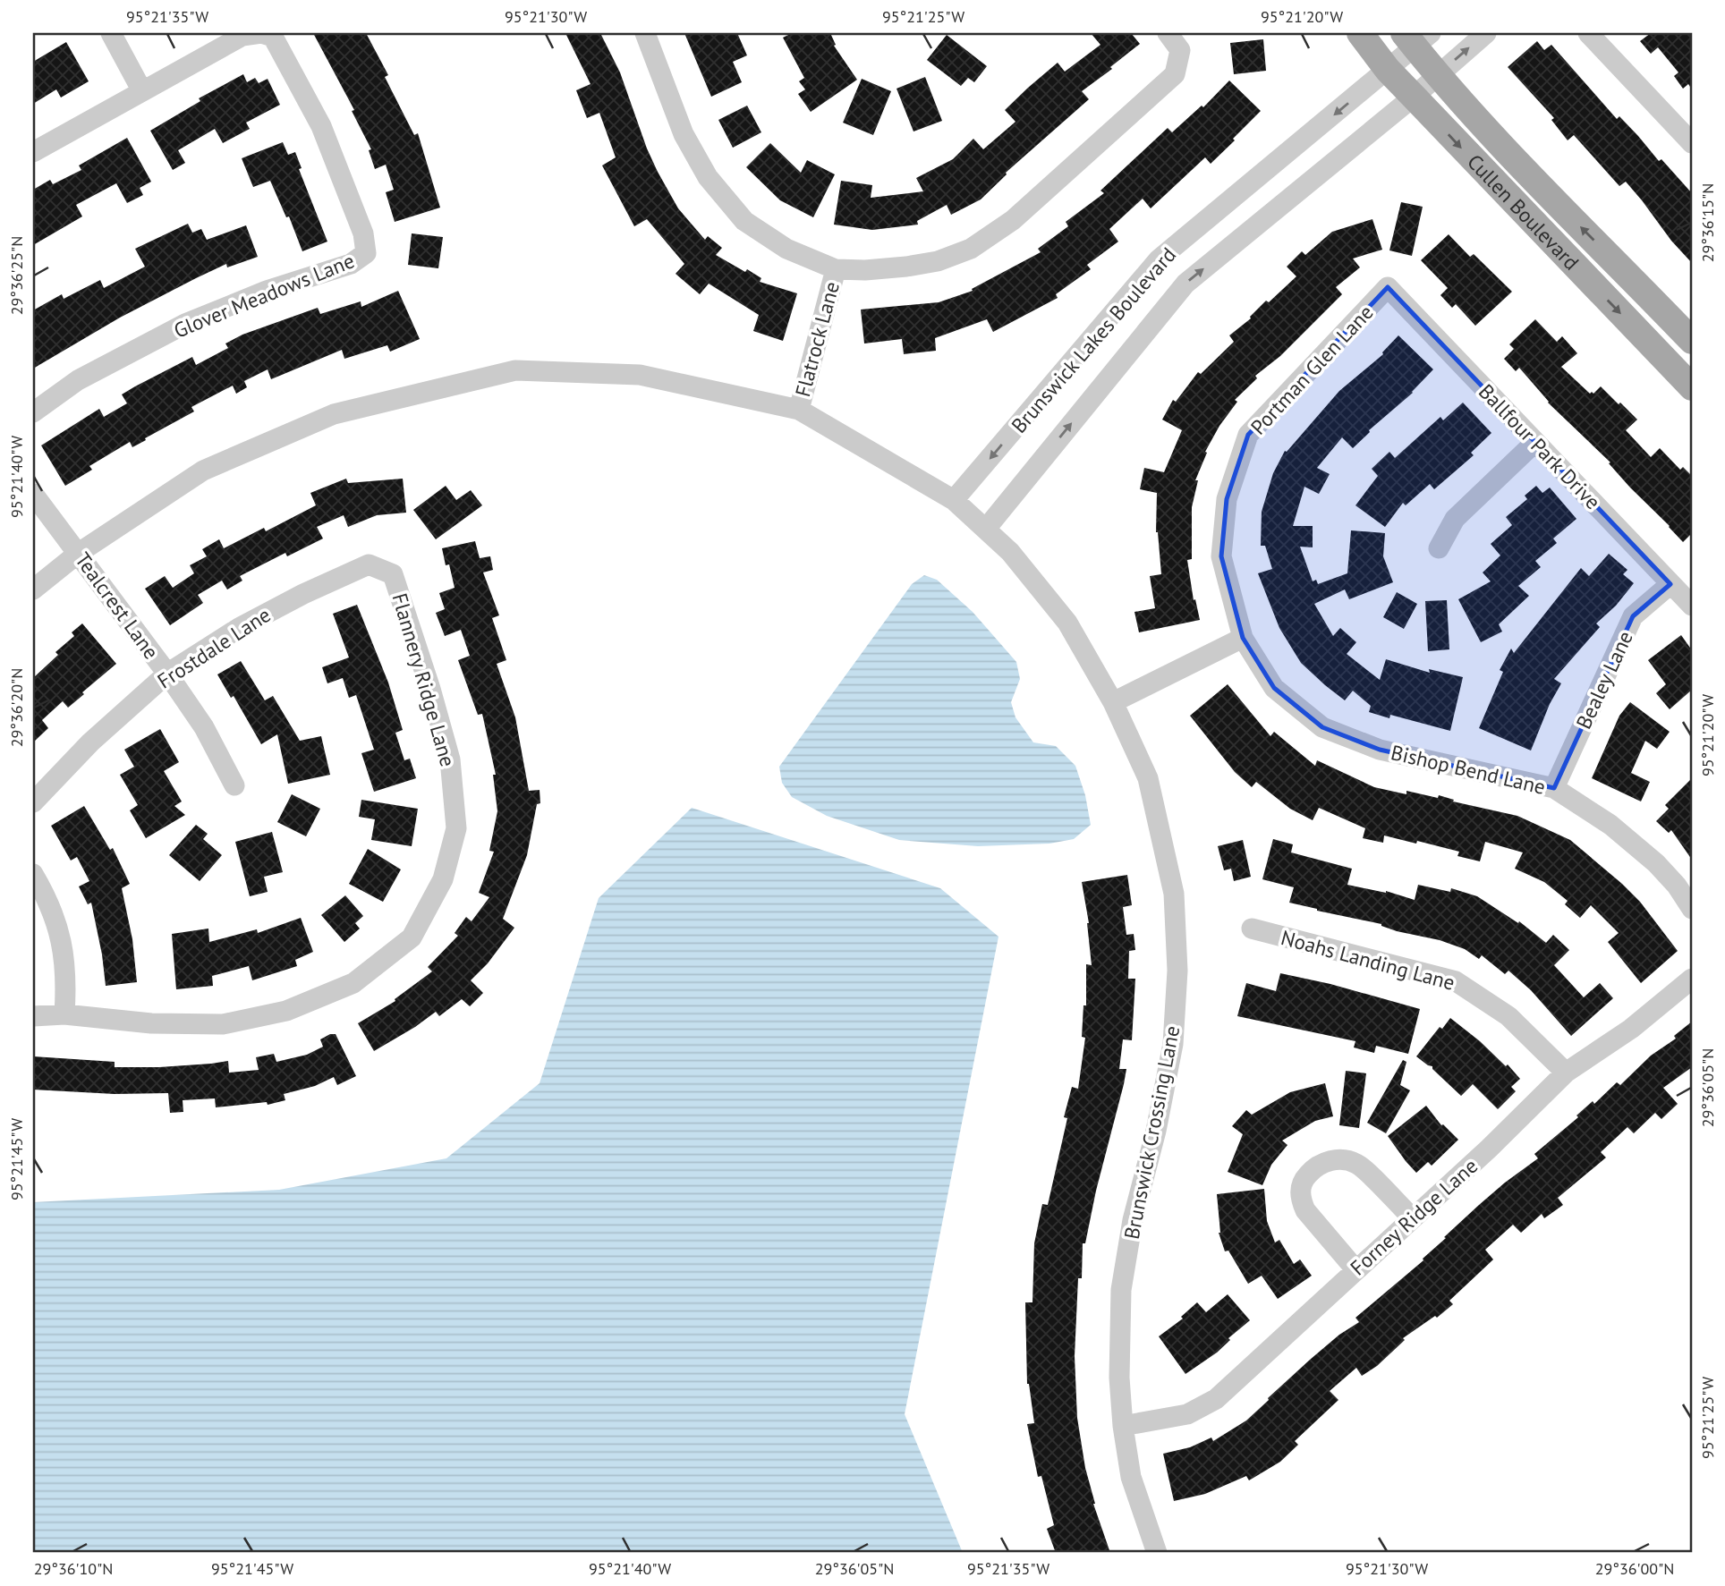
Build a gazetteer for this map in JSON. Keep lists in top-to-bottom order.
{
  "streets": {
    "main road": ["Cullen Boulevard"],
    "street": [
      "Glover Meadows Lane",
      "Flatrock Lane",
      "Brunswick Lakes Boulevard",
      "Portman Glen Lane",
      "Ballfour Park Drive",
      "Tealcrest Lane",
      "Frostdale Lane",
      "Flannery Ridge Lane",
      "Bealey Lane",
      "Bishop Bend Lane",
      "Noahs Landing Lane",
      "Brunswick Crossing Lane",
      "Forney Ridge Lane"
    ]
  },
  "crossings": [
    ["Cullen Boulevard", "Brunswick Lakes Boulevard"],
    ["Flatrock Lane", "Brunswick Crossing Lane"],
    ["Brunswick Lakes Boulevard", "Brunswick Crossing Lane"],
    ["Portman Glen Lane", "Ballfour Park Drive"],
    ["Portman Glen Lane", "Bishop Bend Lane"],
    ["Ballfour Park Drive", "Bealey Lane"],
    ["Tealcrest Lane", "Frostdale Lane"],
    ["Tealcrest Lane", "Brunswick Crossing Lane"],
    ["Frostdale Lane", "Flannery Ridge Lane"],
    ["Bealey Lane", "Bishop Bend Lane"],
    ["Noahs Landing Lane", "Forney Ridge Lane"],
    ["Brunswick Crossing Lane", "Forney Ridge Lane"]
  ],
  "coordinates": [
    "95°21'35\"W",
    "95°21'30\"W",
    "95°21'25\"W",
    "95°21'20\"W",
    "29°36'15\"N",
    "29°36'25\"N",
    "95°21'40\"W",
    "29°36'20\"N",
    "29°36'05\"N",
    "95°21'45\"W",
    "29°36'10\"N",
    "29°36'00\"N"
  ]
}
